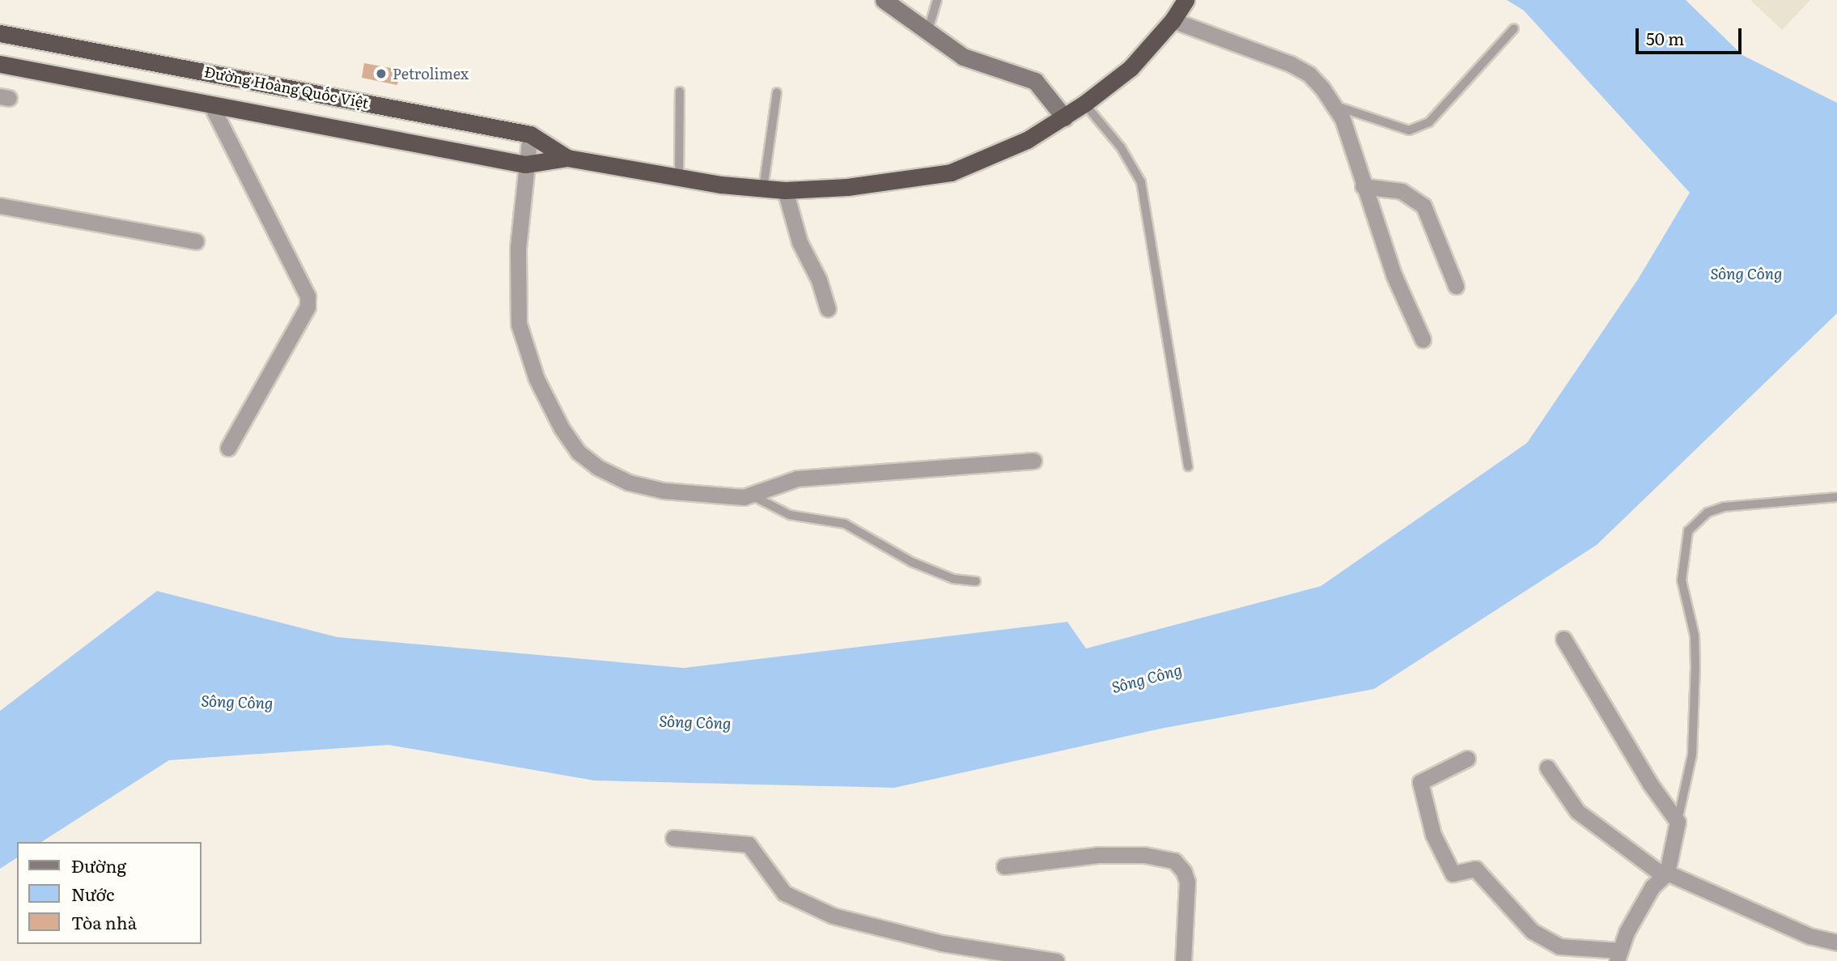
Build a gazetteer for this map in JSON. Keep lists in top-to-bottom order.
{
  "streets": {
    "highway": ["Đường Hoàng Quốc Việt"]
  },
  "water": ["Sông Công"],
  "places": ["Petrolimex"],
  "legend": ["Đường", "Nước", "Tòa nhà"],
  "scale_bar": "50 m"
}
